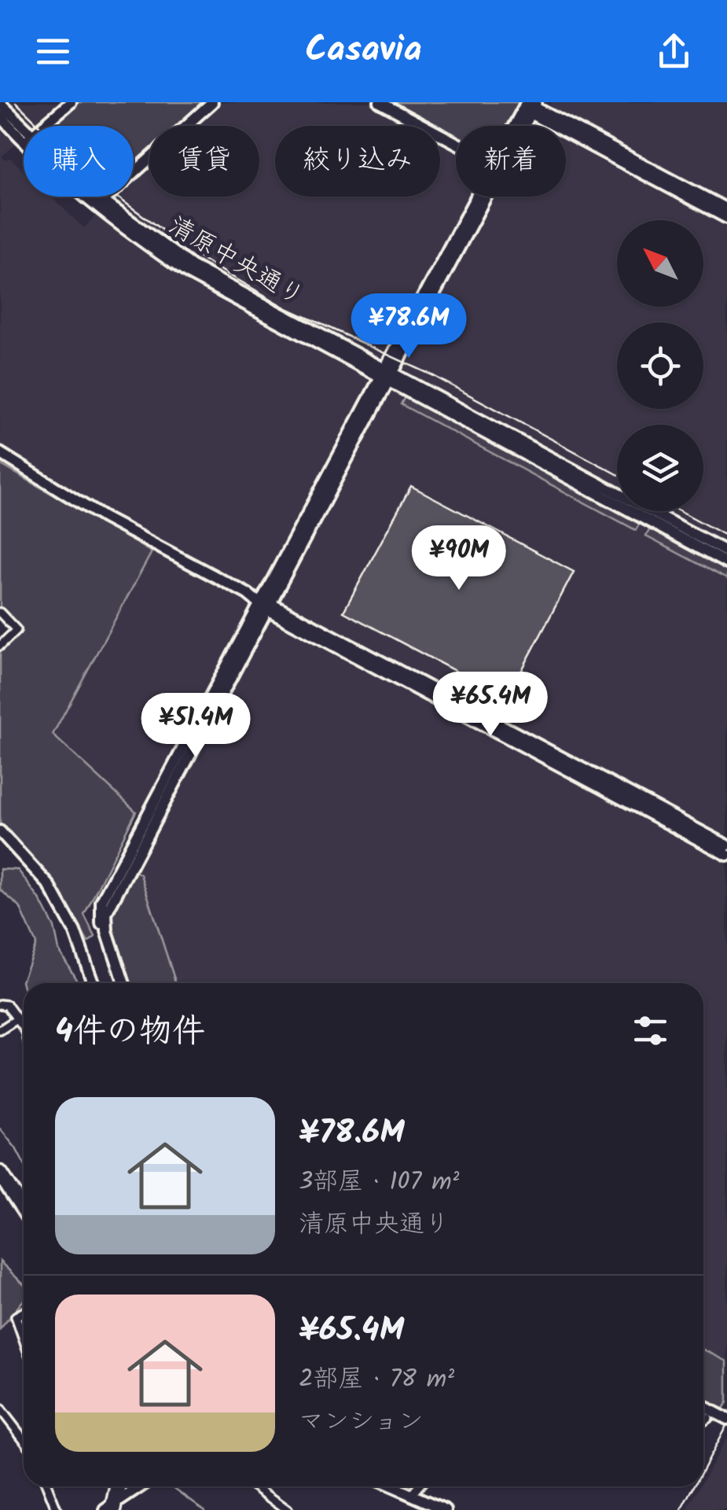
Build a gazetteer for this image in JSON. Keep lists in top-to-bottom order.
{
  "streets": {
    "street": ["清原中央通り"]
  },
  "north": "top left",
  "page": {
    "header": "Casavia",
    "chip": [
      "購入",
      "賃貸",
      "絞り込み",
      "新着"
    ],
    "price": [
      "¥78.6M",
      "¥90M",
      "¥65.4M",
      "¥51.4M"
    ],
    "heading": "4件の物件",
    "list": [
      {
        "name": "¥78.6M",
        "note": "3部屋 · 107 m² · 清原中央通り"
      },
      {
        "name": "¥65.4M",
        "note": "2部屋 · 78 m² · マンション"
      }
    ]
  }
}
